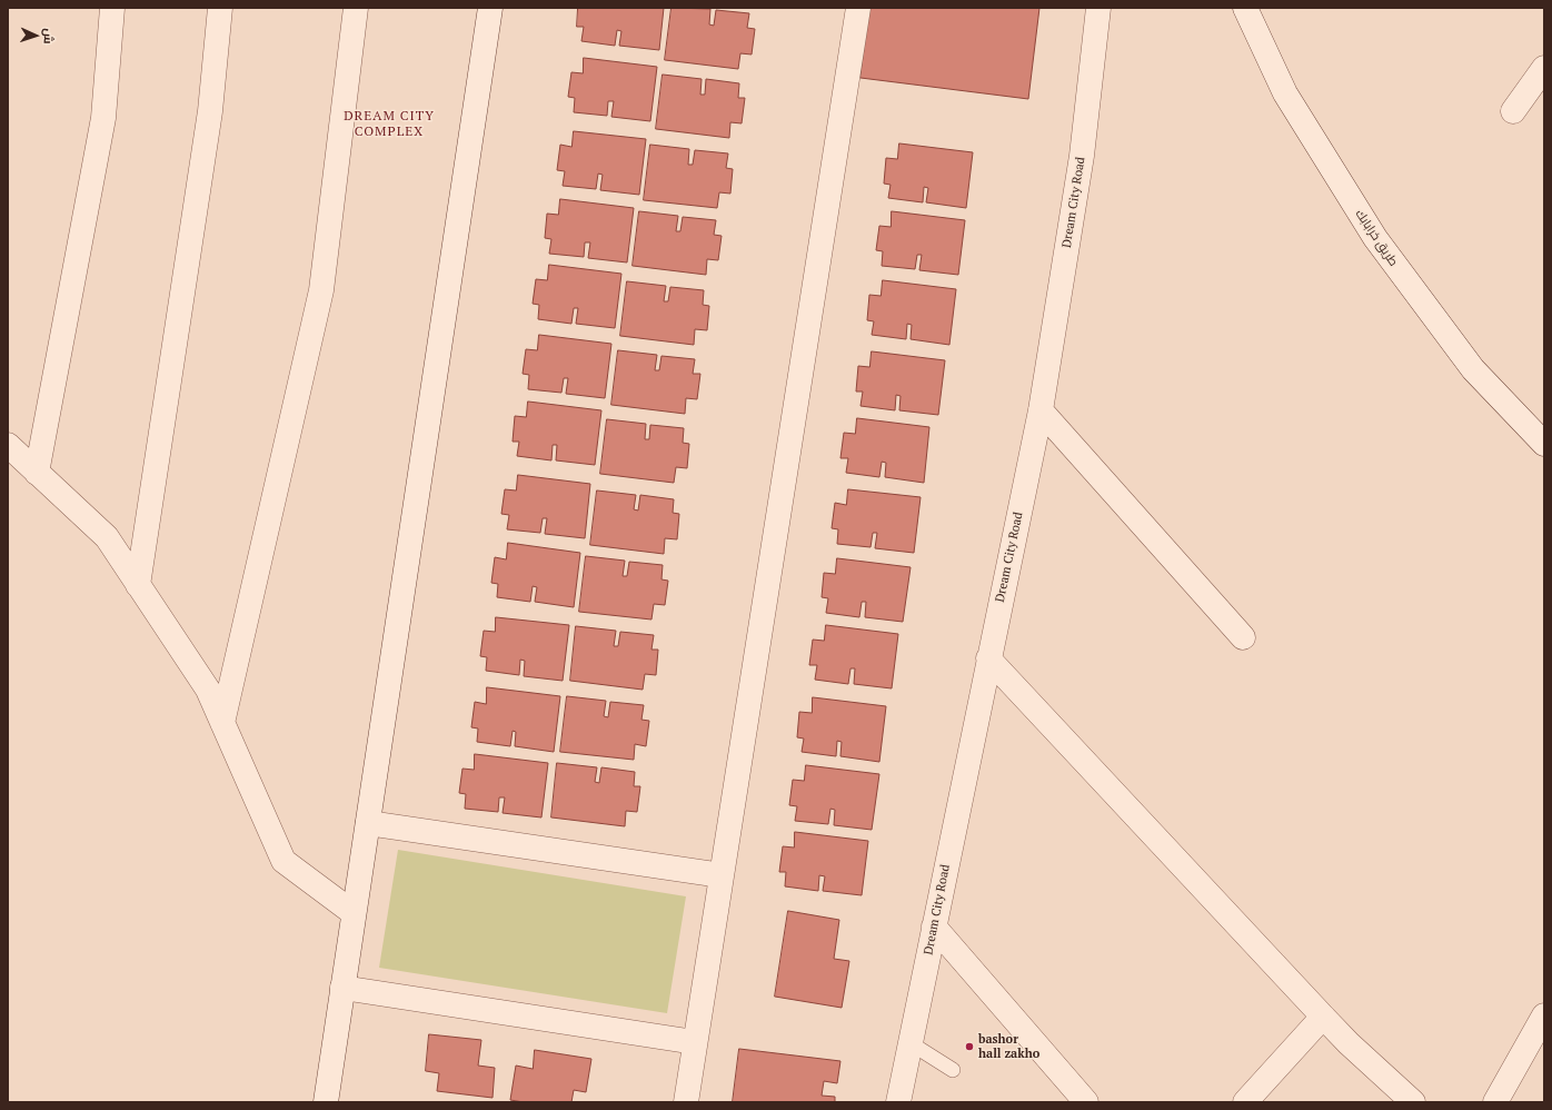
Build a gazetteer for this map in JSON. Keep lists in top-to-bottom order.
{
  "streets": {
    "street": ["Dream City Road", "طريق خرابابك"]
  },
  "districts": ["DREAM CITY COMPLEX"],
  "places": ["bashor hall zakho"],
  "north": "right"
}
